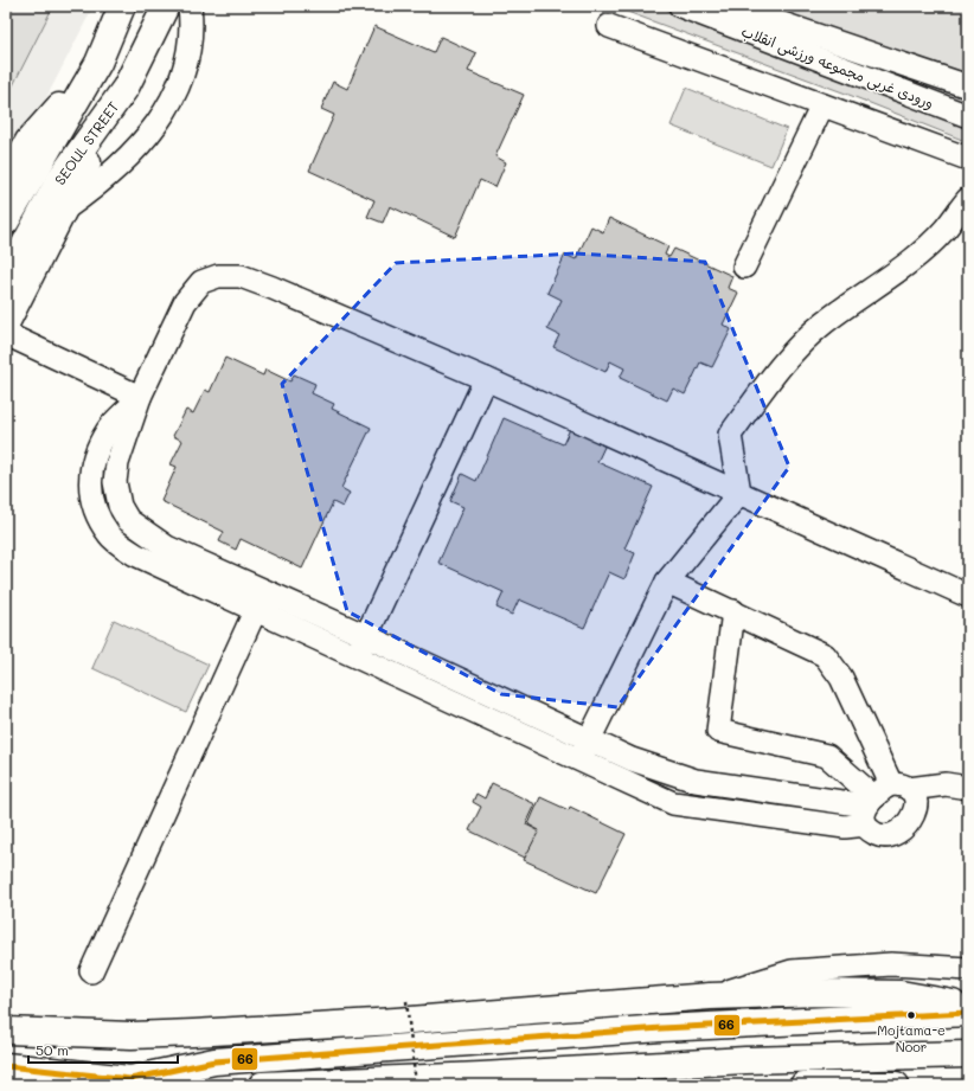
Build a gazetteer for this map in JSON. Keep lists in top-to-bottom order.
{
  "streets": {
    "main road": ["SEOUL STREET"],
    "lane": ["ورودی غربی مجموعه ورزشی انقلاب"]
  },
  "places": ["Mojtama-e Noor"],
  "lines": ["transit line 66"],
  "scale_bar": "50 m"
}
